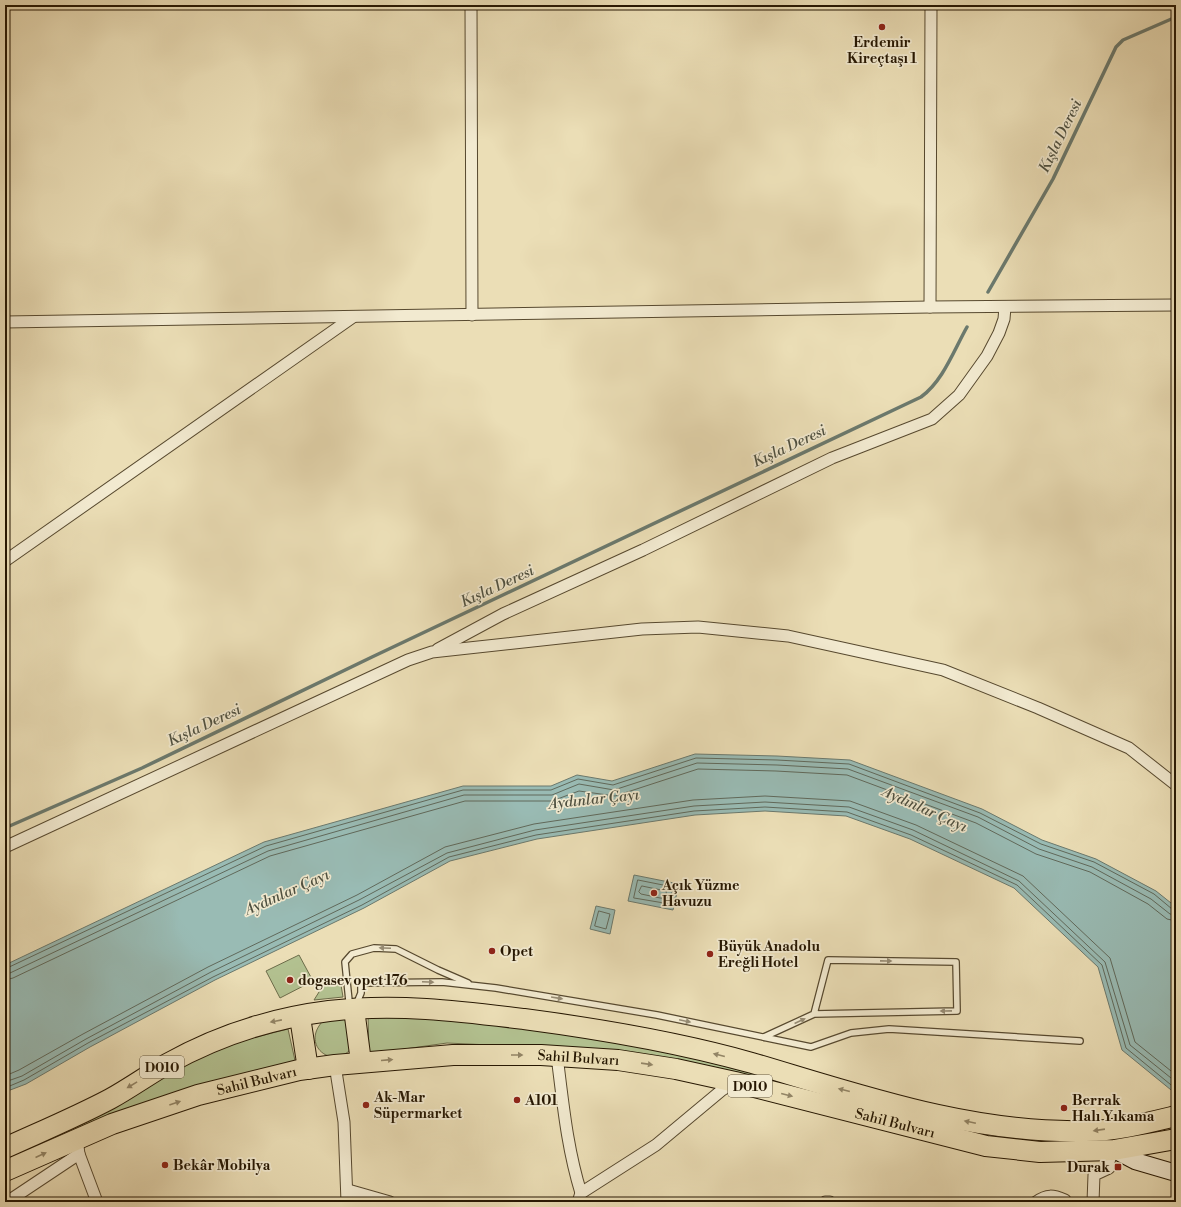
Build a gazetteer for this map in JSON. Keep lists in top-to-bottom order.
{
  "streets": {
    "highway": ["Sahil Bulvarı", "D010"]
  },
  "water": ["Kışla Deresi", "Aydınlar Çayı"],
  "places": {
    "other": [
      "Erdemir Kireçtaşı 1",
      "Açık Yüzme Havuzu",
      "Opet",
      "Büyük Anadolu Ereğli Hotel",
      "dogasev opet 176",
      "A101",
      "Ak-Mar Süpermarket",
      "Berrak Halı Yıkama",
      "Bekâr Mobilya"
    ],
    "transit": ["Durak"]
  }
}
